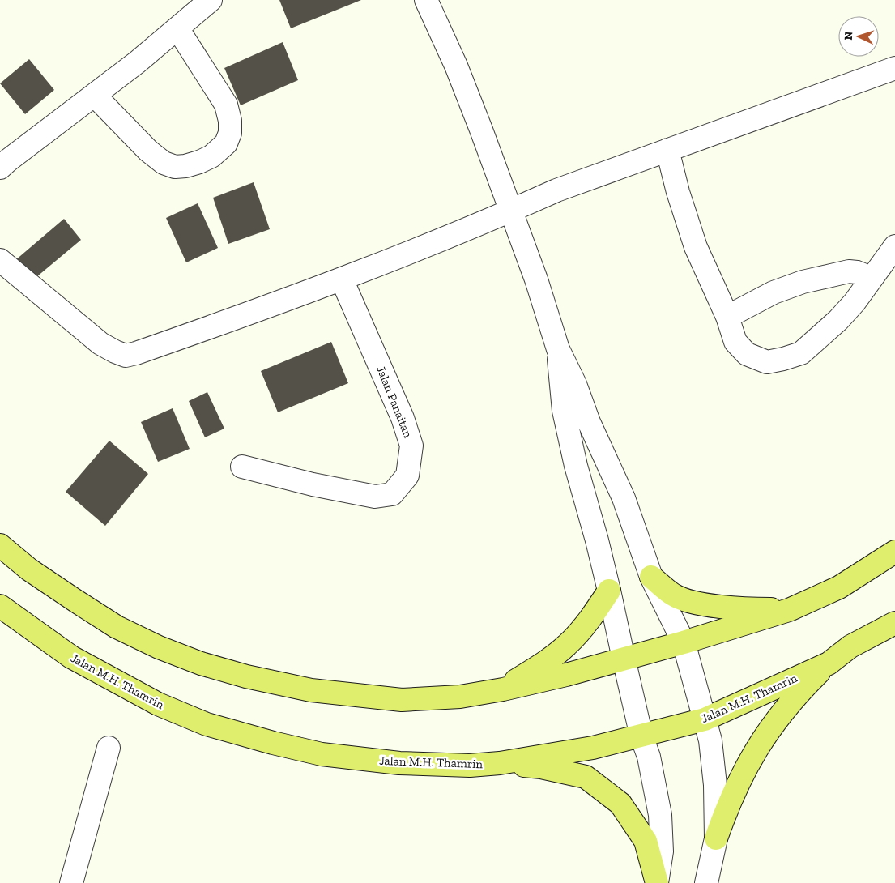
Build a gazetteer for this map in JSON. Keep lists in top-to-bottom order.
{
  "streets": {
    "main road": ["Jalan M.H. Thamrin"],
    "street": ["Jalan Panaitan"]
  },
  "north": "left"
}
